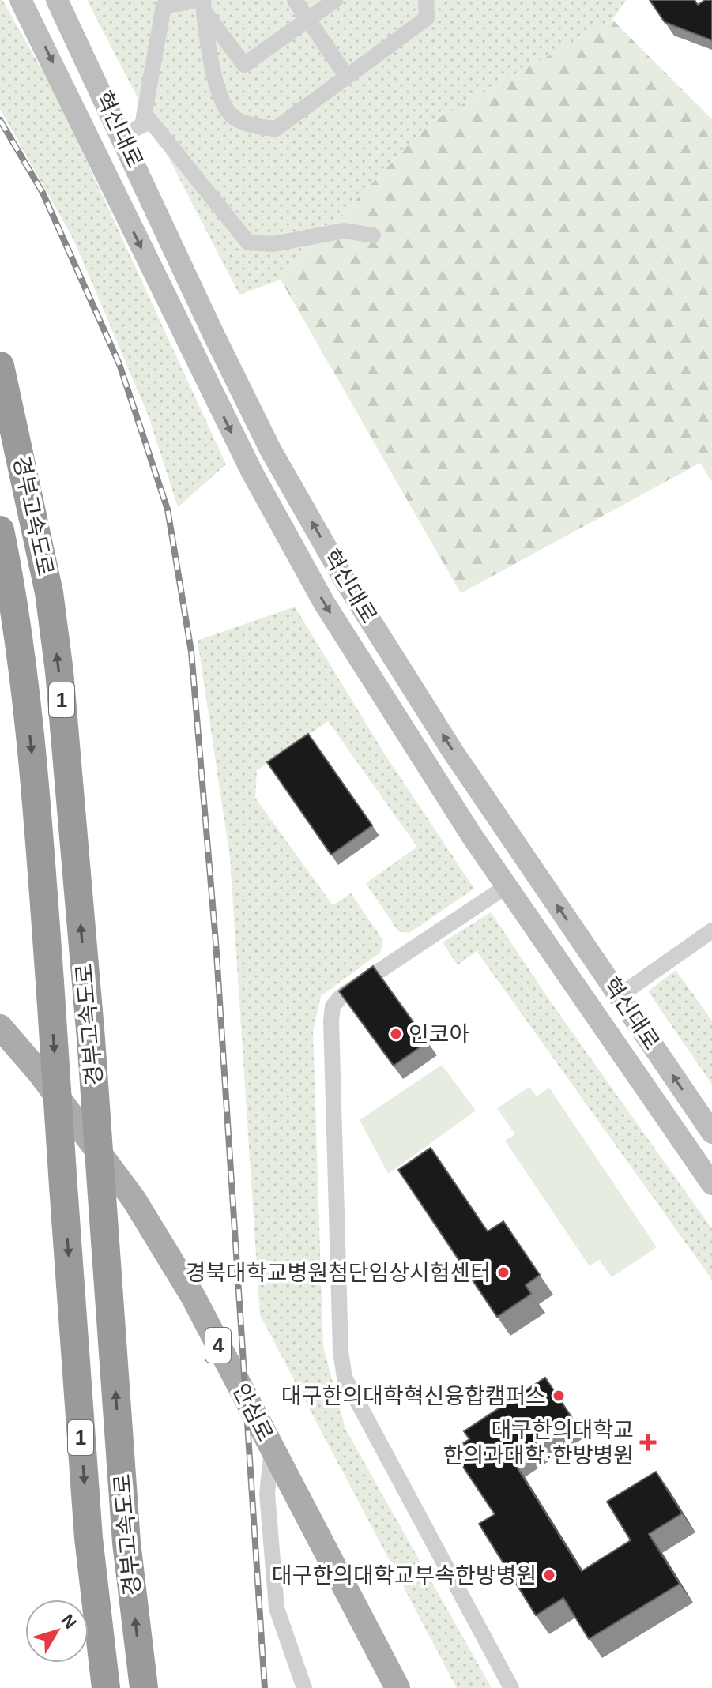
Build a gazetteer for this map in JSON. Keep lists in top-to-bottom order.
{
  "streets": {
    "highway": ["경부고속도로", "1"],
    "main road": ["혁신대로", "4", "안심로"]
  },
  "places": {
    "other": [
      "인코아",
      "경북대학교병원첨단임상시험센터",
      "대구한의대학혁신융합캠퍼스",
      "대구한의대학교부속한방병원"
    ],
    "health": ["대구한의대학교 한의과대학·한방병원"]
  },
  "north": "top right"
}
